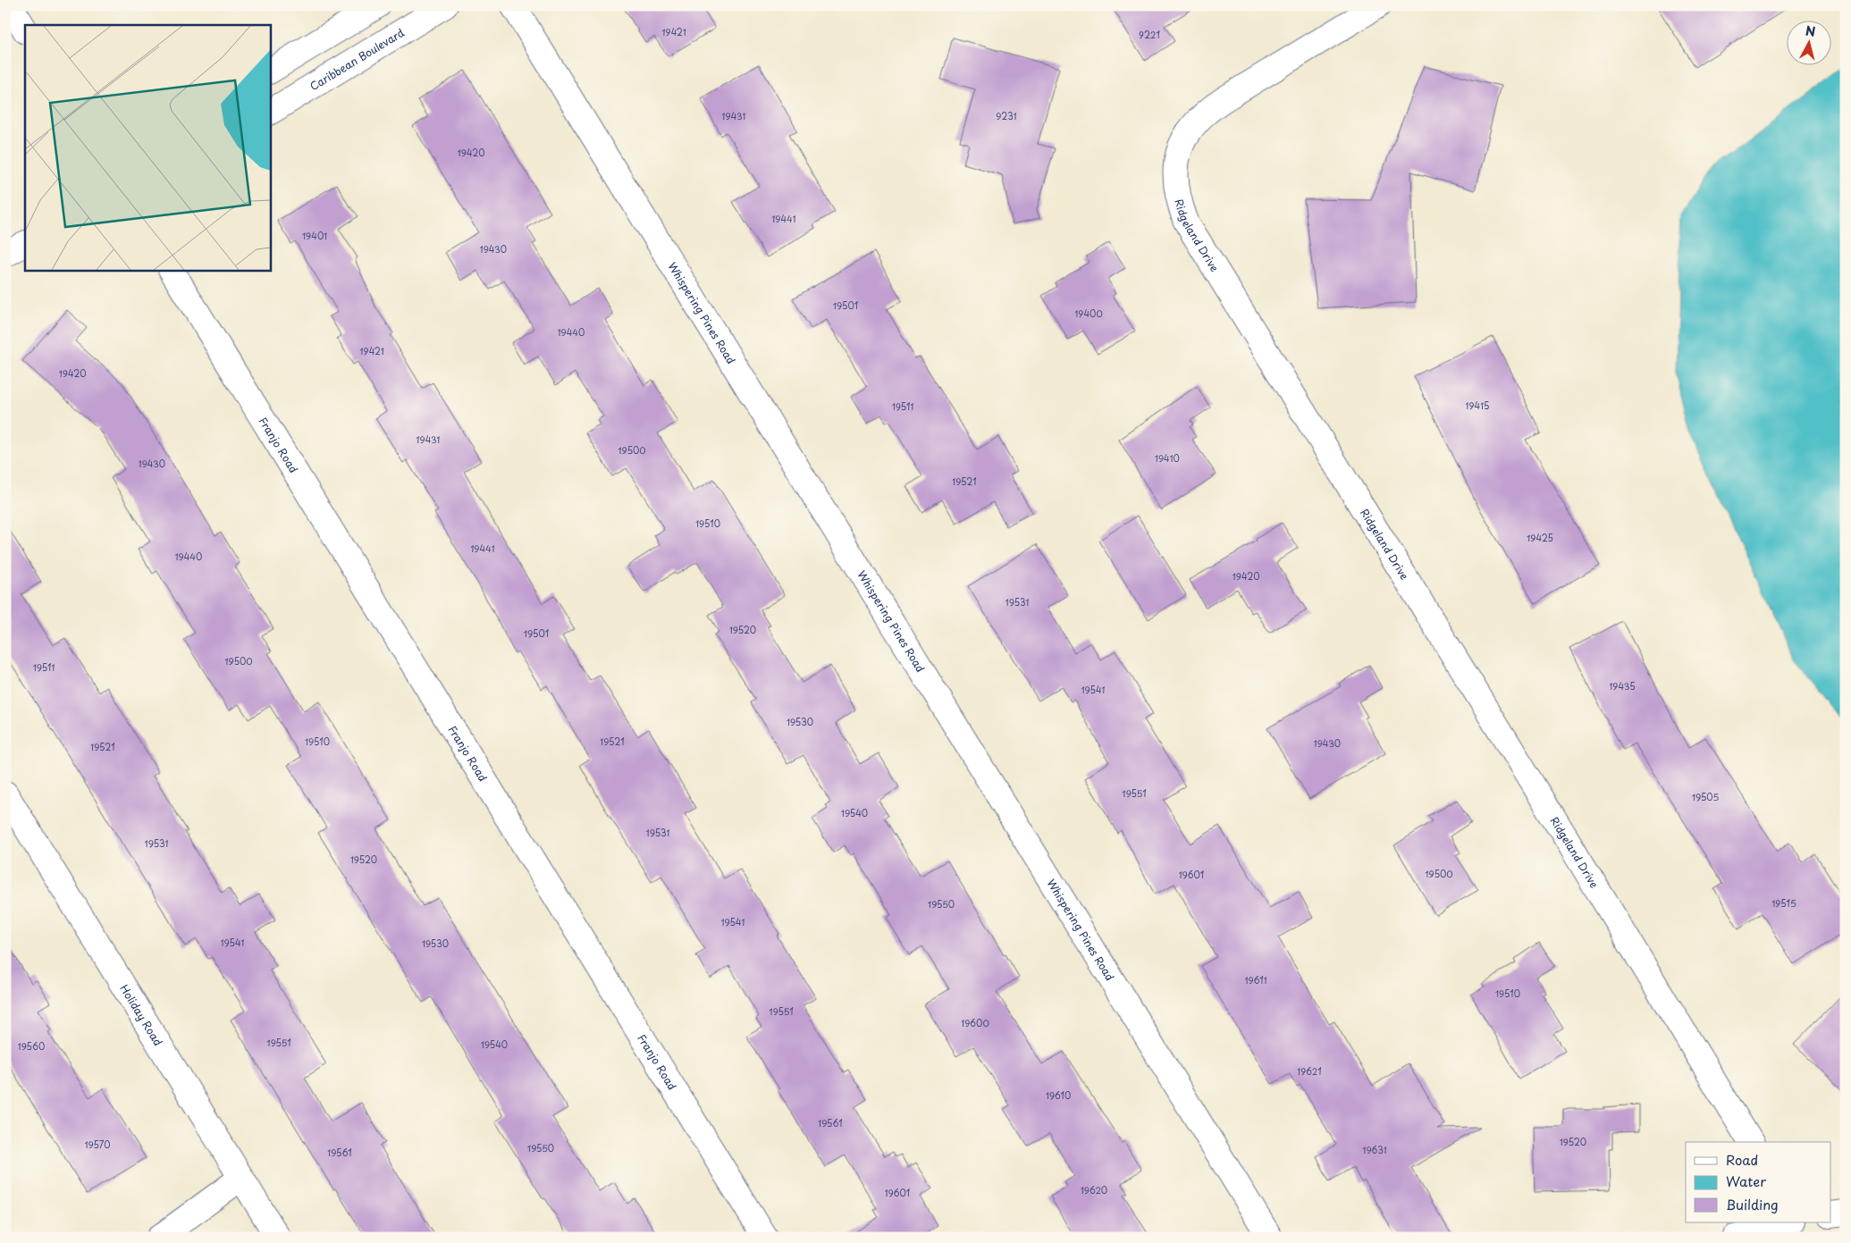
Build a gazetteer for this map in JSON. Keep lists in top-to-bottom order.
{
  "streets": {
    "street": [
      "Caribbean Boulevard",
      "Ridgeland Drive",
      "Whispering Pines Road",
      "Franjo Road",
      "Holiday Road"
    ]
  },
  "house_numbers": [
    "19421",
    "9221",
    "19431",
    "9231",
    "19420",
    "19441",
    "19401",
    "19430",
    "19501",
    "19400",
    "19440",
    "19421",
    "19420",
    "19415",
    "19511",
    "19431",
    "19500",
    "19410",
    "19430",
    "19521",
    "19510",
    "19425",
    "19441",
    "19440",
    "19420",
    "19531",
    "19520",
    "19501",
    "19500",
    "19511",
    "19435",
    "19541",
    "19530",
    "19510",
    "19521",
    "19430",
    "19521",
    "19551",
    "19505",
    "19540",
    "19531",
    "19531",
    "19520",
    "19500",
    "19601",
    "19515",
    "19550",
    "19541",
    "19541",
    "19530",
    "19611",
    "19510",
    "19551",
    "19600",
    "19551",
    "19540",
    "19560",
    "19621",
    "19610",
    "19561",
    "19520",
    "19570",
    "19550",
    "19631",
    "19561",
    "19620",
    "19601"
  ],
  "legend": ["Road", "Water", "Building"],
  "north": "top"
}
